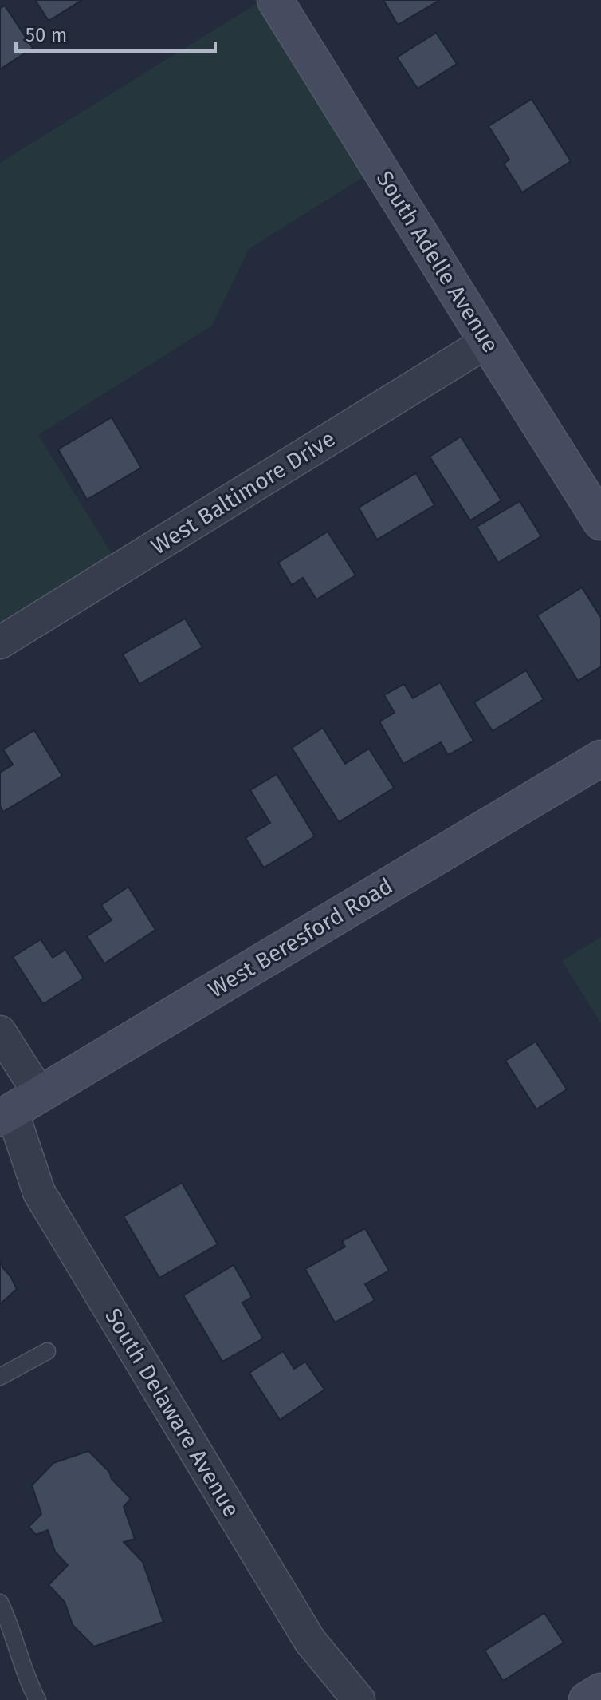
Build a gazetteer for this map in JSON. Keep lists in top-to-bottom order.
{
  "streets": {
    "street": [
      "South Adelle Avenue",
      "West Baltimore Drive",
      "West Beresford Road",
      "South Delaware Avenue"
    ]
  },
  "crossings": [
    ["South Adelle Avenue", "West Baltimore Drive"],
    ["West Beresford Road", "South Delaware Avenue"]
  ],
  "scale_bar": "50 m"
}
